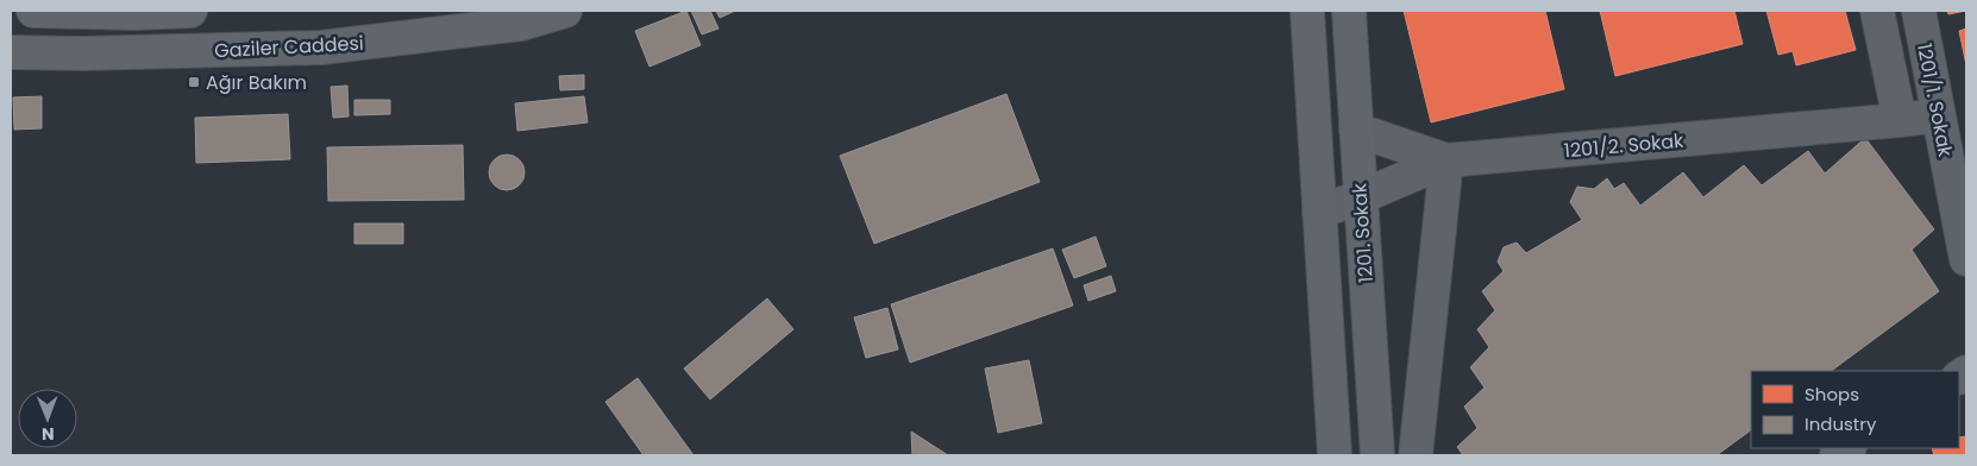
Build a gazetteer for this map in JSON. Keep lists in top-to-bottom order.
{
  "streets": {
    "main road": ["Gaziler Caddesi", "1201. Sokak"],
    "street": ["1201/1. Sokak", "1201/2. Sokak"]
  },
  "crossings": [
    ["1201/1. Sokak", "1201/2. Sokak"],
    ["1201/2. Sokak", "1201. Sokak"]
  ],
  "places": {
    "transit": ["Ağır Bakım"]
  },
  "legend": ["Shops", "Industry"],
  "north": "bottom"
}
